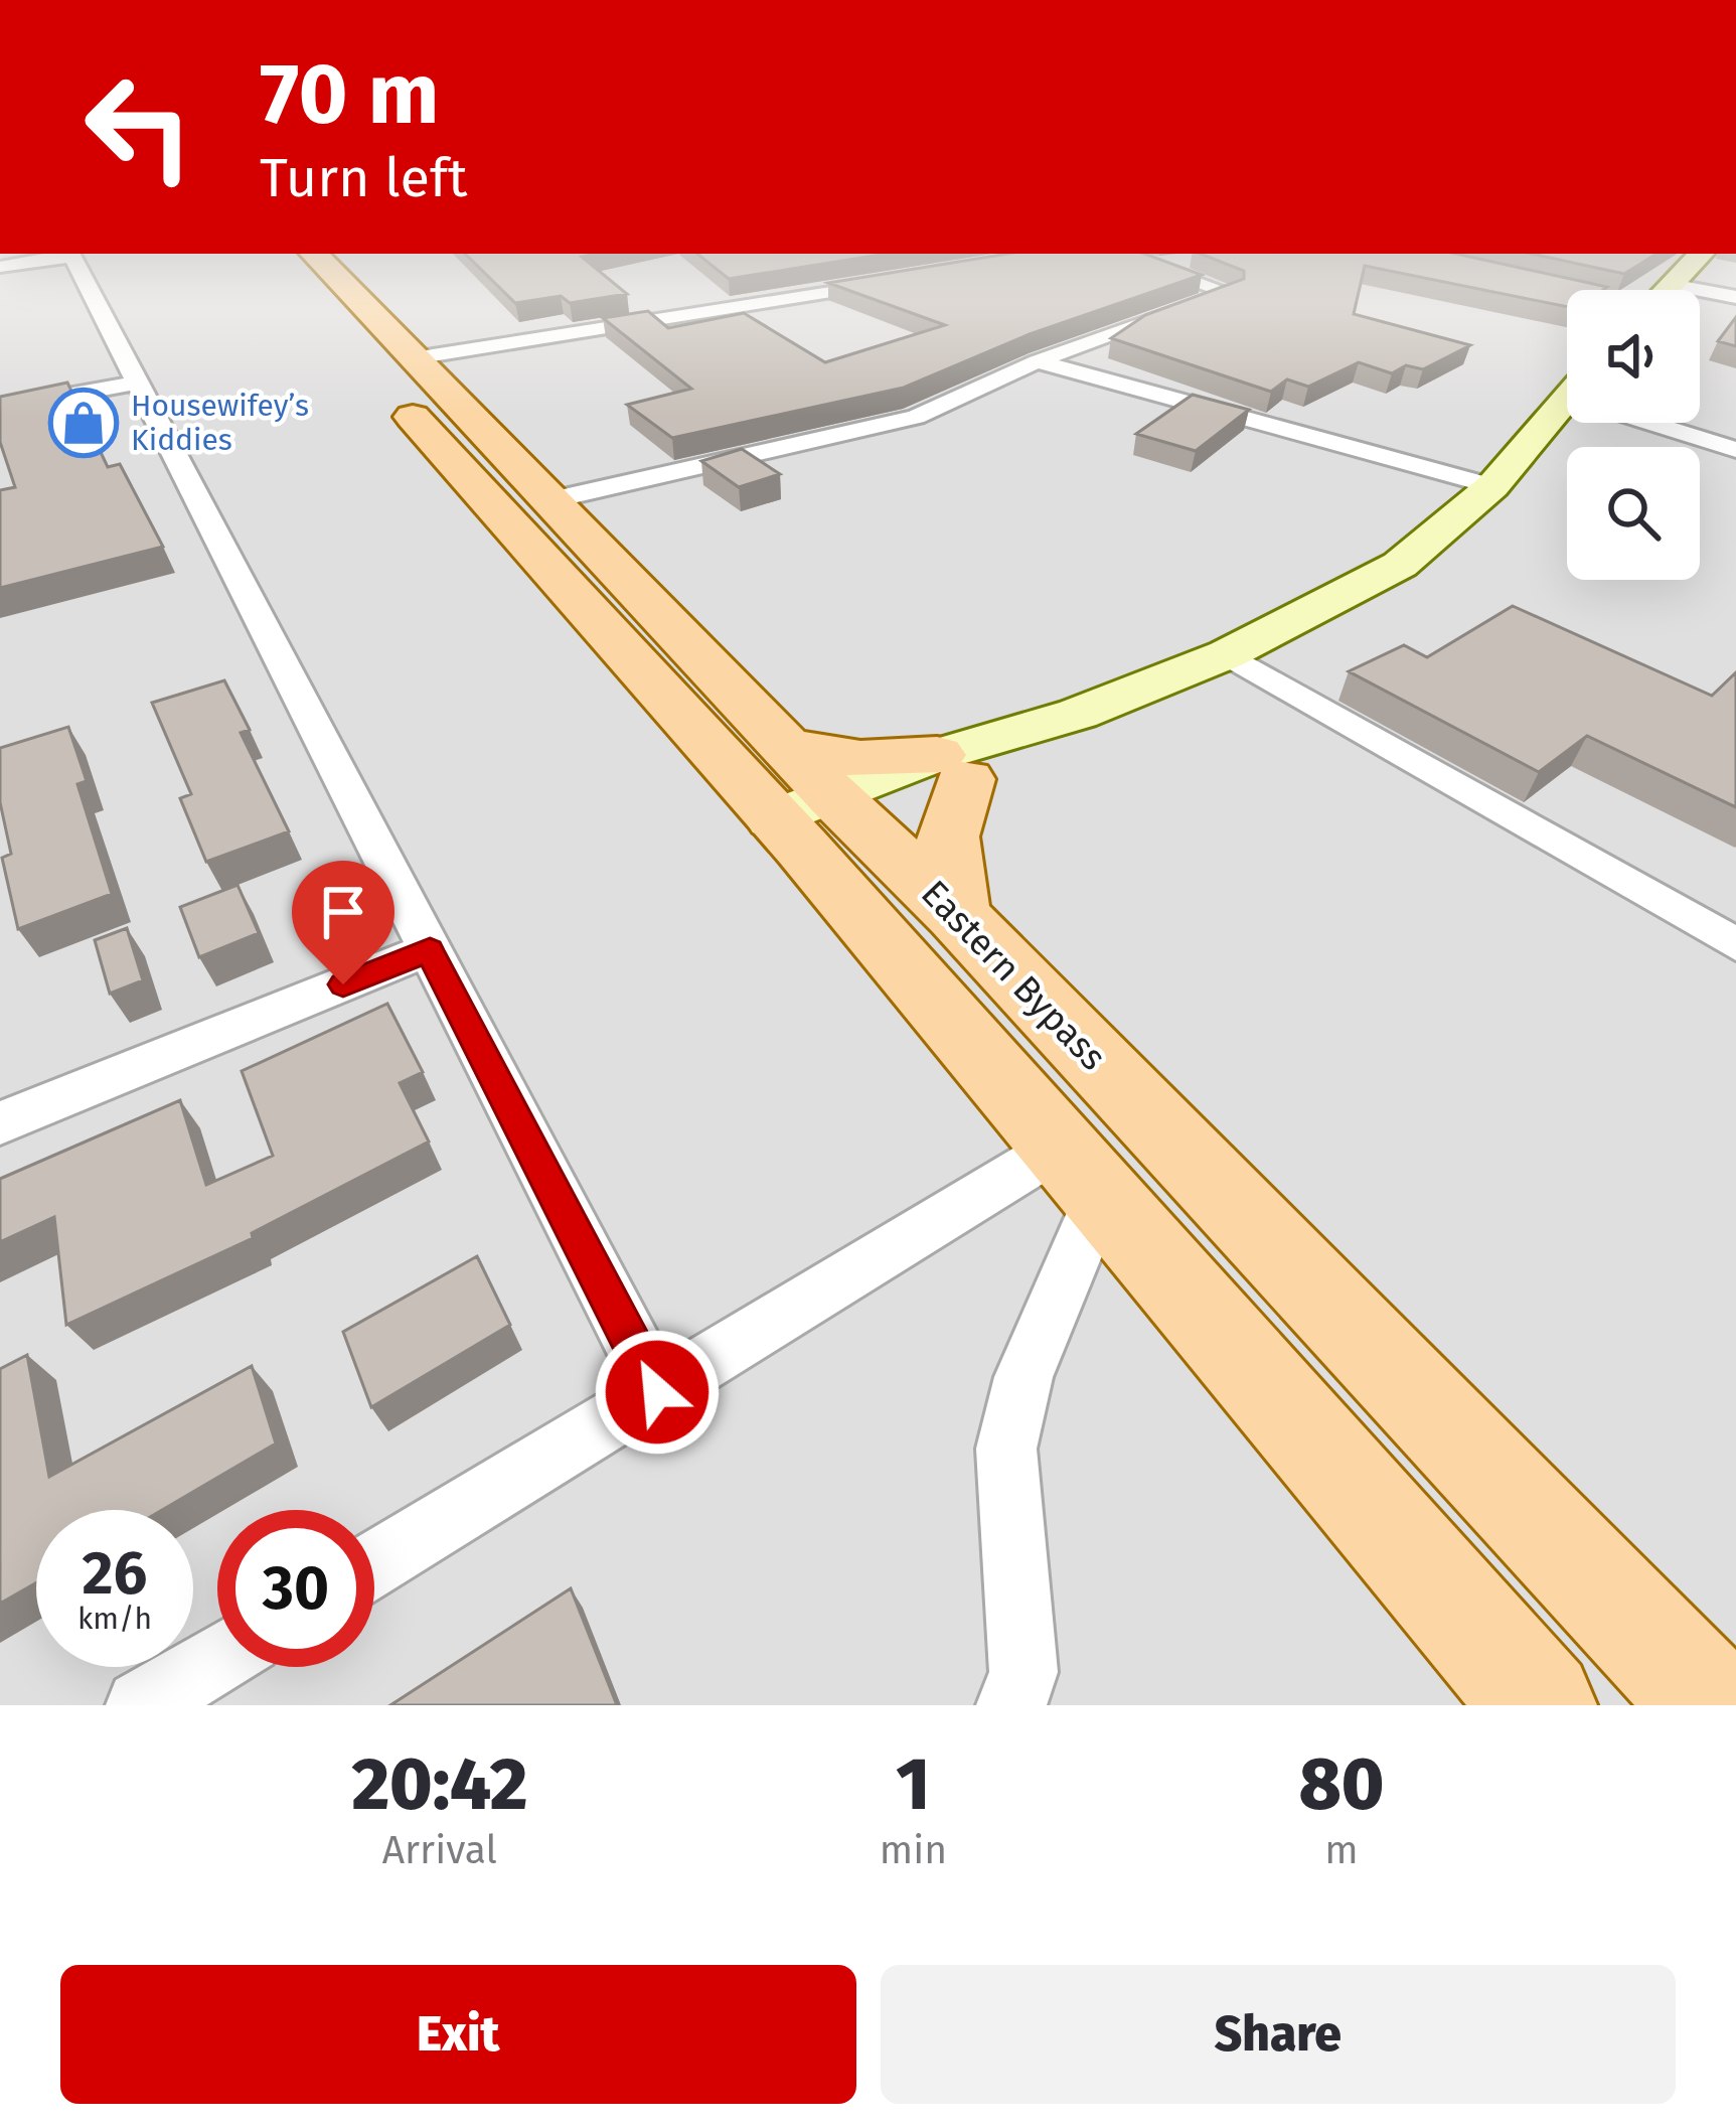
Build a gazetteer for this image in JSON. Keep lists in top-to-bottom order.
{
  "streets": {
    "main road": ["Eastern Bypass"]
  },
  "places": {
    "shop": ["Housewifey’s Kiddies"]
  },
  "page": {
    "turn": ["70 m", "Turn left"],
    "speed": "26 km/h",
    "limit": "30",
    "eta": [
      "20:42",
      "Arrival",
      "1",
      "min",
      "80",
      "m"
    ],
    "buttons": ["Exit", "Share"]
  }
}
